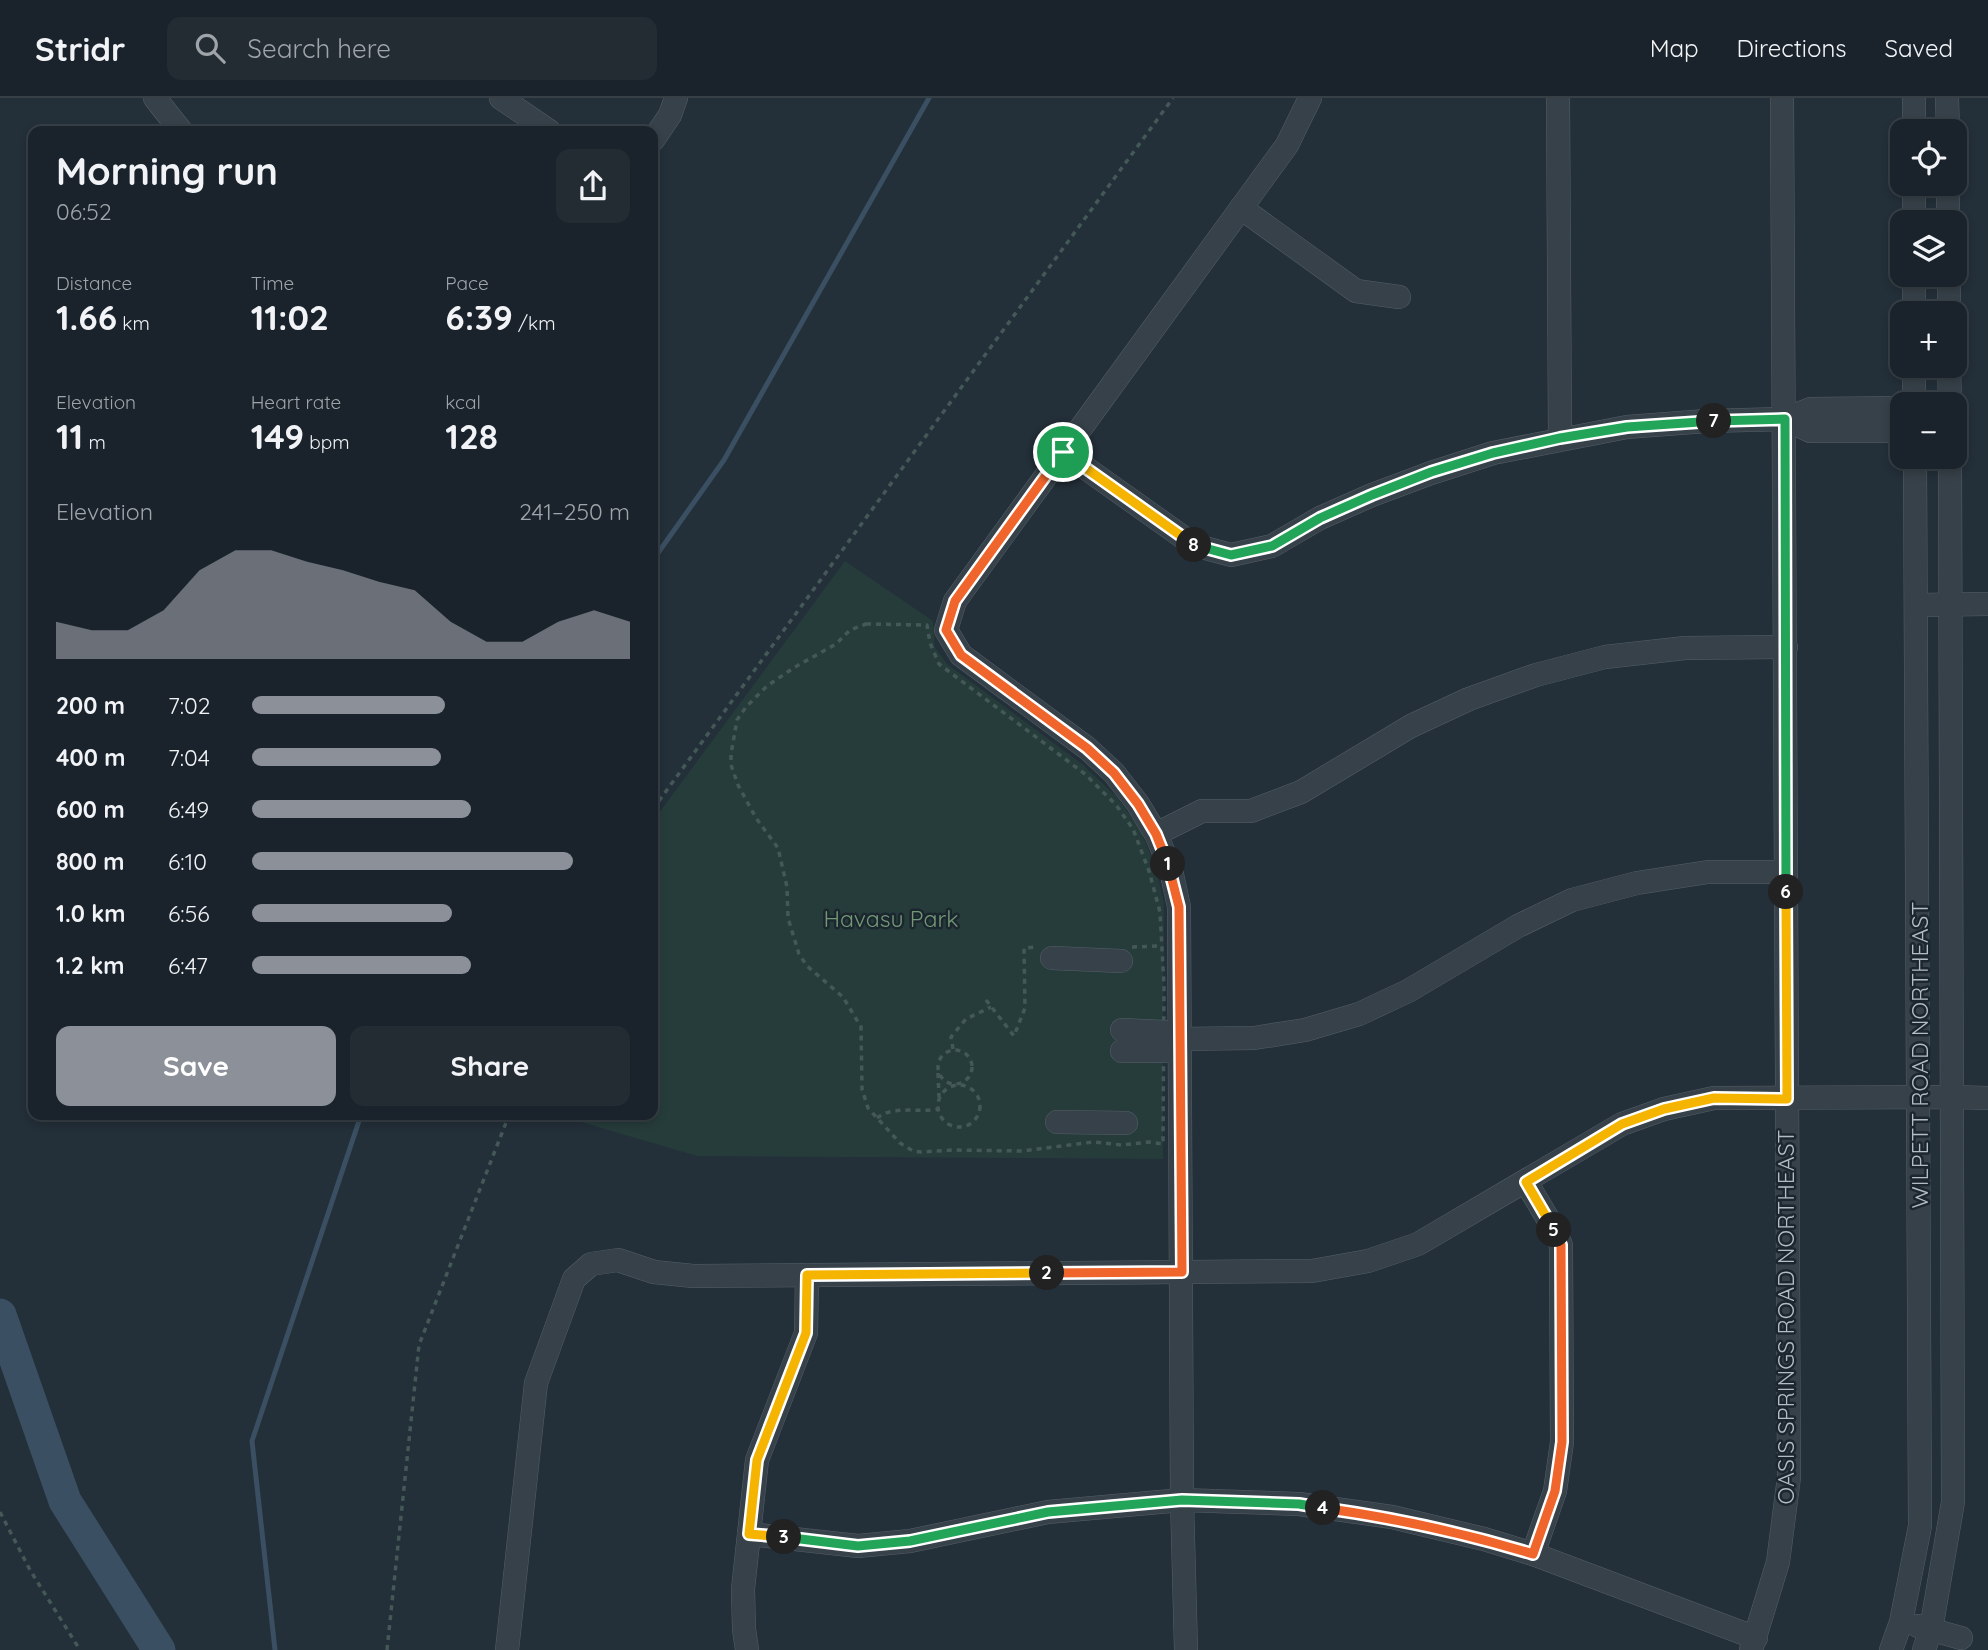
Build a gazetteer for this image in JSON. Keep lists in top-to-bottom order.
{
  "streets": {
    "street": ["WILPETT ROAD NORTHEAST", "OASIS SPRINGS ROAD NORTHEAST"]
  },
  "parks": ["Havasu Park"],
  "page": {
    "header": "Stridr",
    "search": "Search here",
    "nav": ["Map", "Directions", "Saved"],
    "map_buttons": ["+", "−"],
    "heading": ["Morning run", "06:52"],
    "stats": [
      ["Distance", "1.66 km"],
      ["Time", "11:02"],
      ["Pace", "6:39 /km"],
      ["Elevation", "11 m"],
      ["Heart rate", "149 bpm"],
      ["kcal", "128"]
    ],
    "pins": [
      "7",
      "8",
      "1",
      "6",
      "5",
      "2",
      "4",
      "3"
    ],
    "chart": ["Elevation", "241–250 m"],
    "list": [
      {
        "name": "200 m",
        "note": "7:02"
      },
      {
        "name": "400 m",
        "note": "7:04"
      },
      {
        "name": "600 m",
        "note": "6:49"
      },
      {
        "name": "800 m",
        "note": "6:10"
      },
      {
        "name": "1.0 km",
        "note": "6:56"
      },
      {
        "name": "1.2 km",
        "note": "6:47"
      }
    ],
    "buttons": ["Save", "Share"]
  }
}
